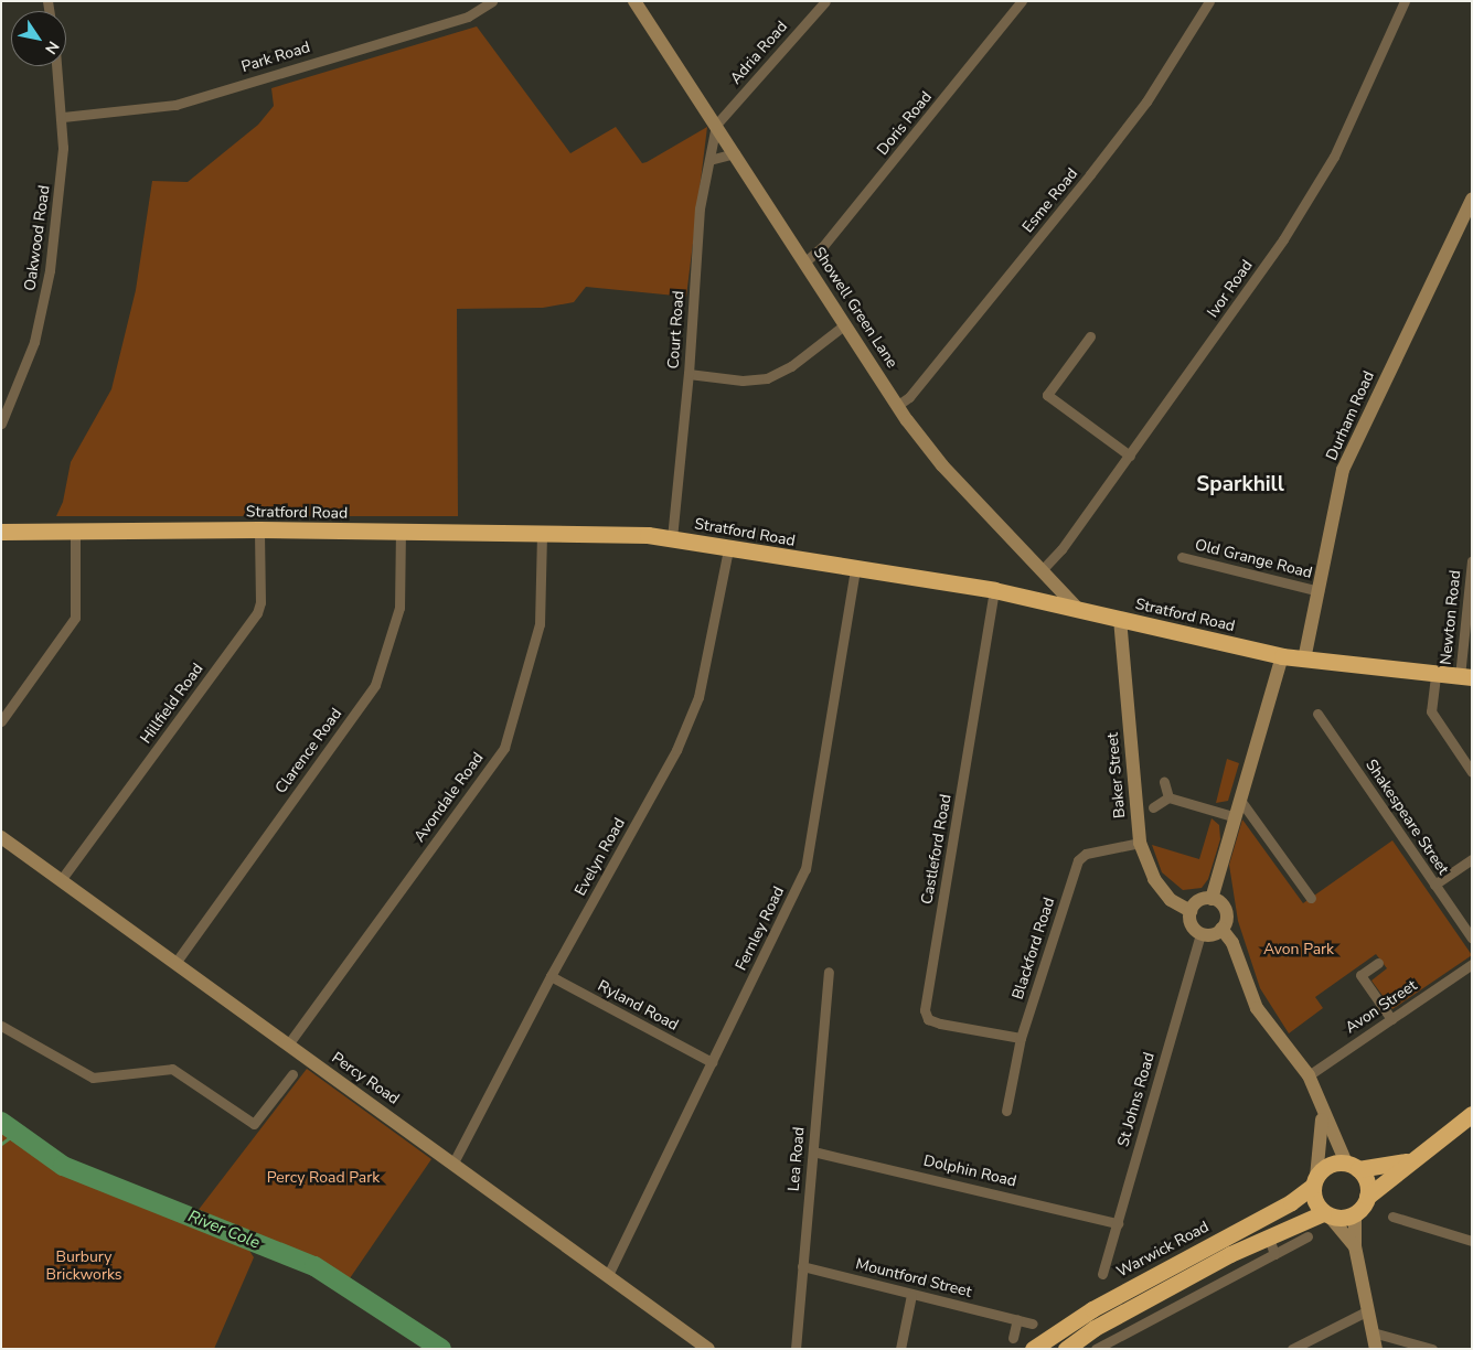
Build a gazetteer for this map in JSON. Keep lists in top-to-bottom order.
{
  "streets": {
    "highway": ["Stratford Road", "Warwick Road"],
    "street": [
      "Adria Road",
      "Park Road",
      "Doris Road",
      "Esme Road",
      "Oakwood Road",
      "Ivor Road",
      "Showell Green Lane",
      "Court Road",
      "Durham Road",
      "Old Grange Road",
      "Newton Road",
      "Hillfield Road",
      "Clarence Road",
      "Baker Street",
      "Avondale Road",
      "Shakespeare Street",
      "Castleford Road",
      "Evelyn Road",
      "Fernley Road",
      "Blackford Road",
      "Ryland Road",
      "Avon Street",
      "Percy Road",
      "St Johns Road",
      "Lea Road",
      "Dolphin Road",
      "Mountford Street"
    ]
  },
  "crossings": [
    ["Adria Road", "Showell Green Lane"],
    ["Adria Road", "Court Road"],
    ["Park Road", "Oakwood Road"],
    ["Doris Road", "Showell Green Lane"],
    ["Esme Road", "Showell Green Lane"],
    ["Ivor Road", "Showell Green Lane"],
    ["Showell Green Lane", "Court Road"],
    ["Showell Green Lane", "Stratford Road"],
    ["Court Road", "Stratford Road"],
    ["Durham Road", "Stratford Road"],
    ["Durham Road", "Old Grange Road"],
    ["Stratford Road", "Newton Road"],
    ["Stratford Road", "Hillfield Road"],
    ["Stratford Road", "Clarence Road"],
    ["Stratford Road", "Baker Street"],
    ["Stratford Road", "Avondale Road"],
    ["Stratford Road", "Castleford Road"],
    ["Stratford Road", "Evelyn Road"],
    ["Stratford Road", "Fernley Road"],
    ["Hillfield Road", "Percy Road"],
    ["Clarence Road", "Percy Road"],
    ["Baker Street", "Blackford Road"],
    ["Baker Street", "St Johns Road"],
    ["Avondale Road", "Percy Road"],
    ["Castleford Road", "Blackford Road"],
    ["Evelyn Road", "Ryland Road"],
    ["Evelyn Road", "Percy Road"],
    ["Fernley Road", "Ryland Road"],
    ["Fernley Road", "Percy Road"],
    ["St Johns Road", "Dolphin Road"],
    ["Lea Road", "Dolphin Road"],
    ["Lea Road", "Mountford Street"]
  ],
  "districts": ["Sparkhill"],
  "water": ["River Cole"],
  "parks": ["Avon Park", "Percy Road Park", "Burbury Brickworks"],
  "north": "bottom right"
}
